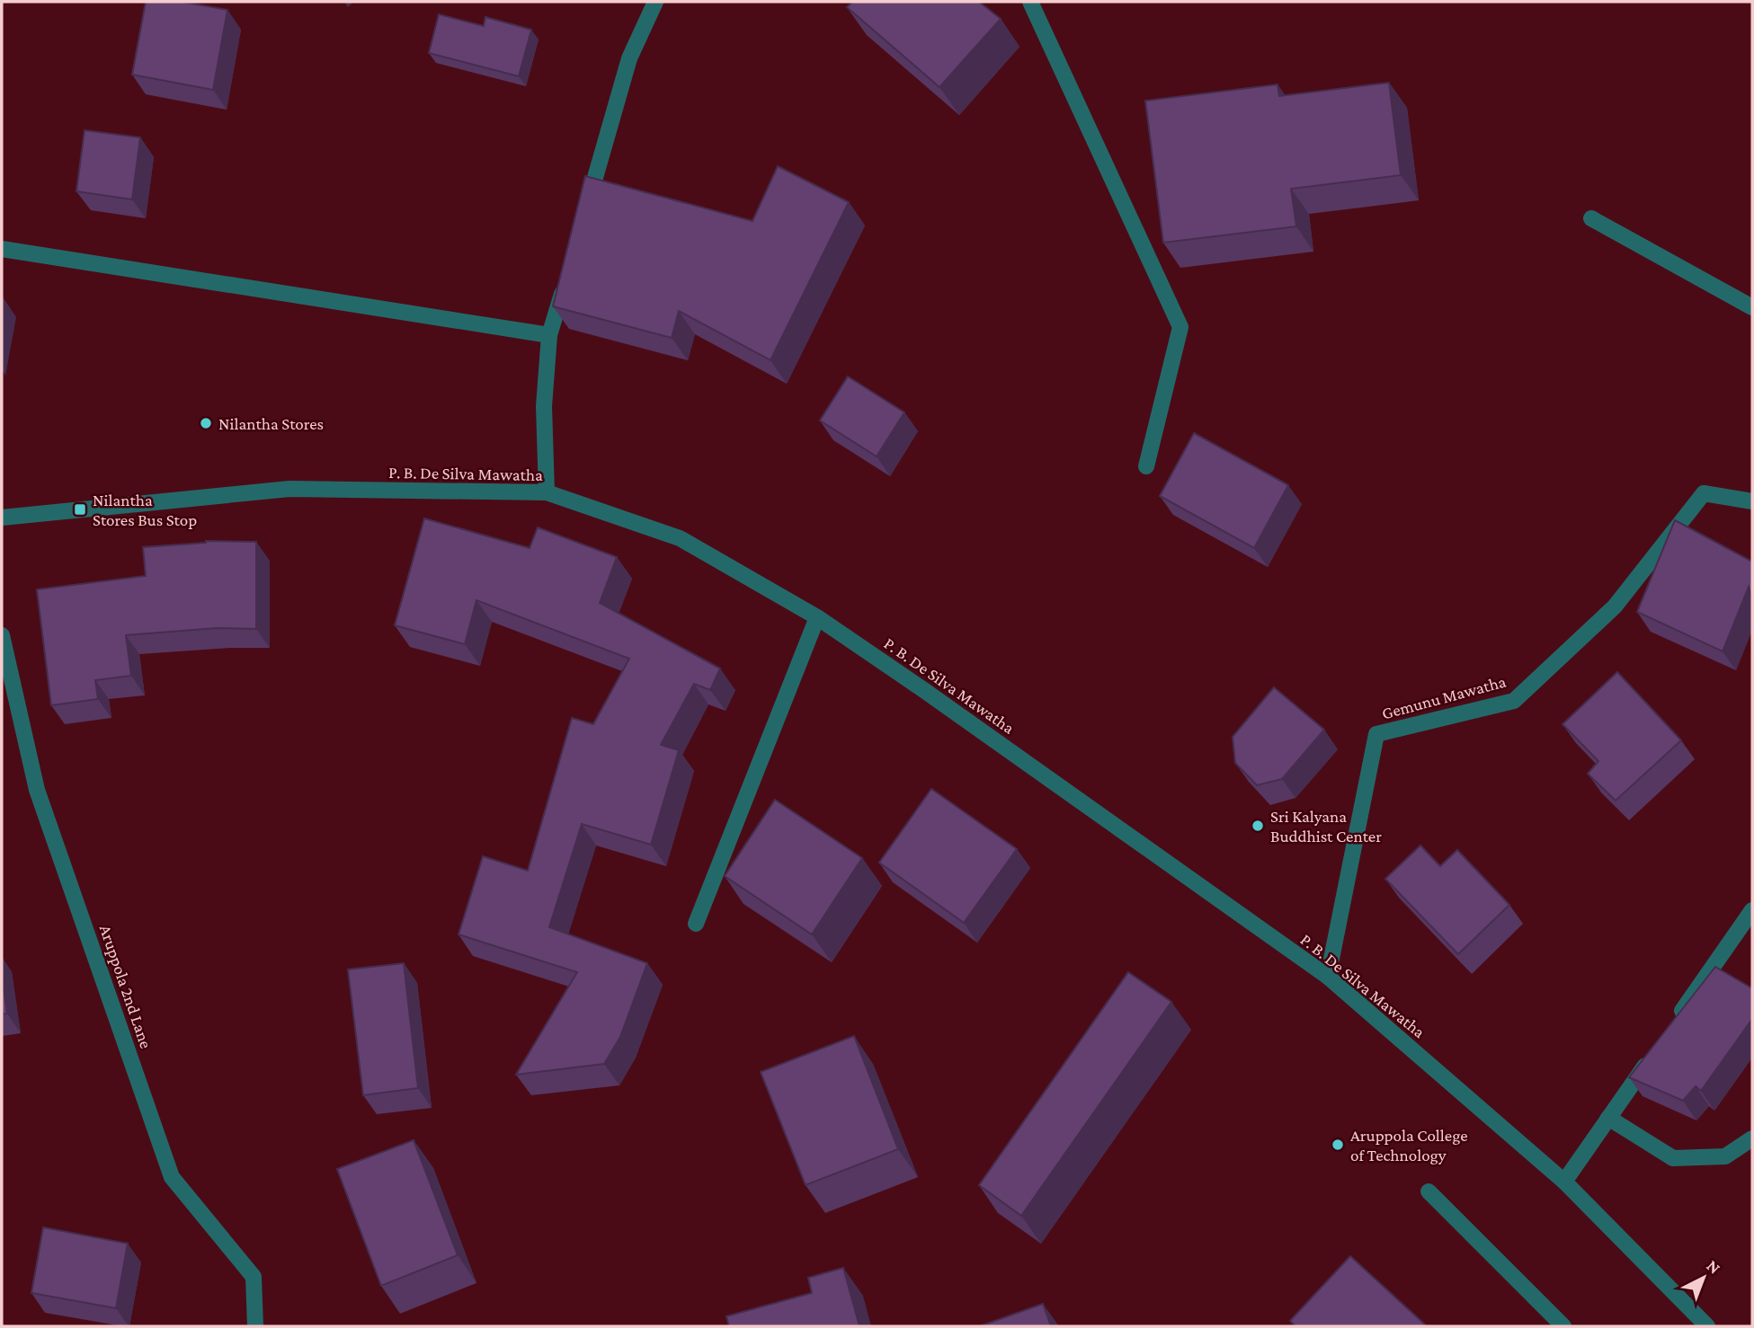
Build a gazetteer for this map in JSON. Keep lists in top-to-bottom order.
{
  "streets": {
    "street": ["P. B. De Silva Mawatha", "Gemunu Mawatha", "Aruppola 2nd Lane"]
  },
  "crossings": [
    ["P. B. De Silva Mawatha", "Gemunu Mawatha"]
  ],
  "places": {
    "other": ["Nilantha Stores", "Sri Kalyana Buddhist Center", "Aruppola College of Technology"],
    "transit": ["Nilantha Stores Bus Stop"]
  },
  "north": "top right"
}
